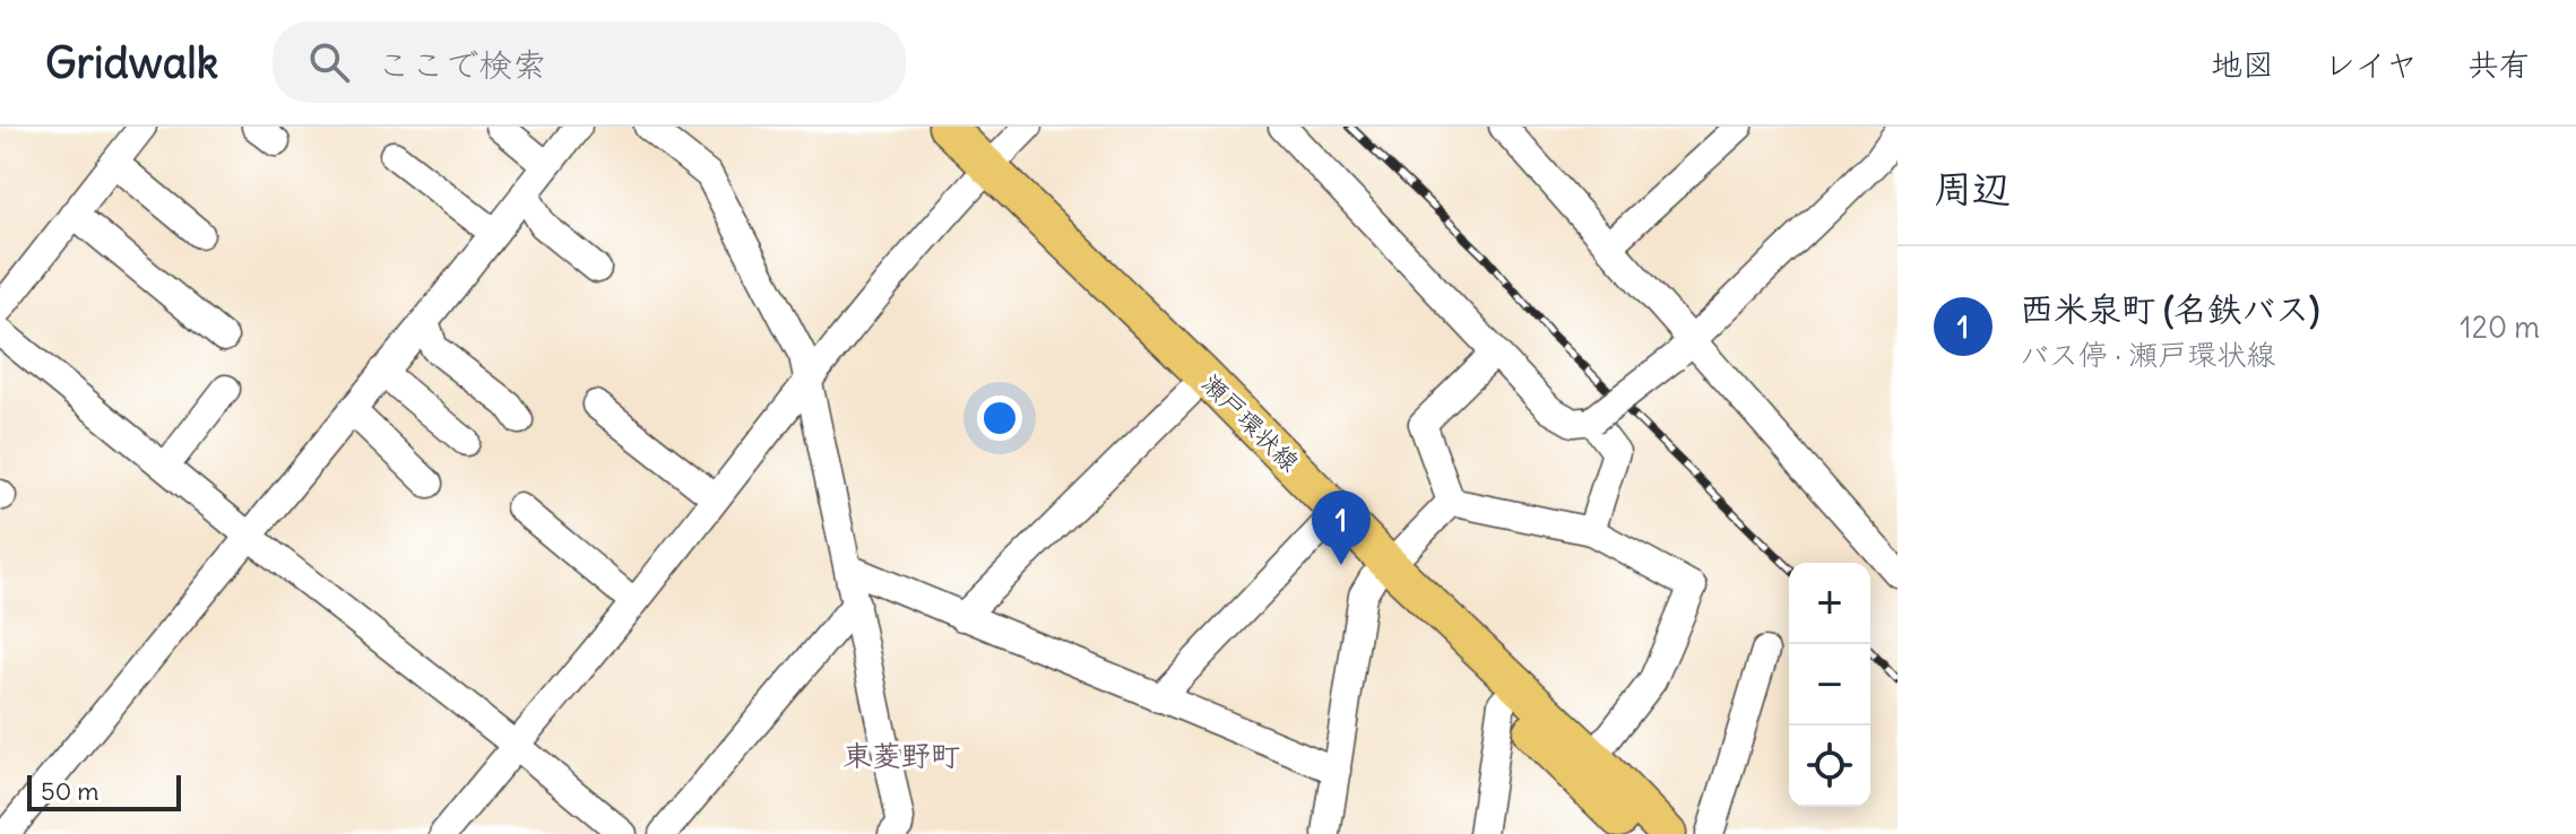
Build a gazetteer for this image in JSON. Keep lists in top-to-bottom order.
{
  "streets": {
    "main road": ["瀬戸環状線"]
  },
  "districts": ["東菱野町"],
  "scale_bar": "50 m",
  "page": {
    "header": "Gridwalk",
    "search": "ここで検索",
    "nav": ["地図", "レイヤ", "共有"],
    "heading": "周辺",
    "list": [
      {
        "mark": "1",
        "name": "西米泉町 (名鉄バス)",
        "note": "バス停 · 瀬戸環状線",
        "value": "120 m"
      }
    ],
    "pins": "1",
    "map_buttons": ["+", "−"],
    "scale": "50 m"
  }
}
